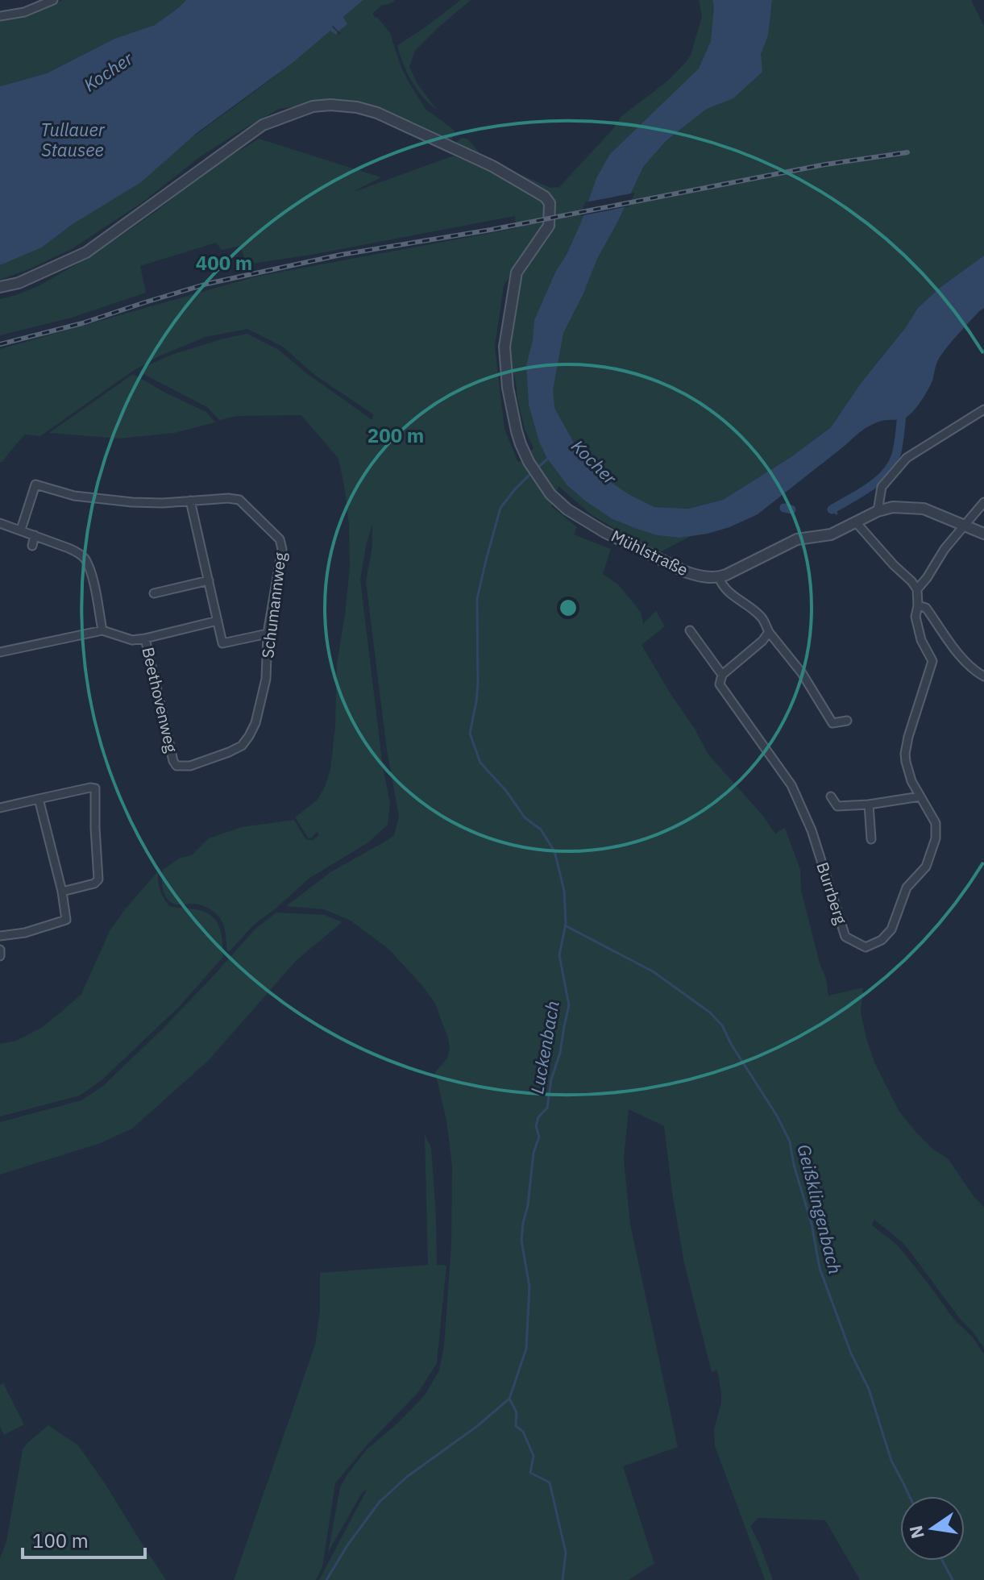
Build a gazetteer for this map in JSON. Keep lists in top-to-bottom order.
{
  "streets": {
    "street": [
      "Mühlstraße",
      "Schumannweg",
      "Beethovenweg",
      "Burrberg"
    ]
  },
  "crossings": [
    ["Schumannweg", "Beethovenweg"]
  ],
  "water": [
    "Kocher",
    "Tullauer Stausee",
    "Luckenbach",
    "Geißklingenbach"
  ],
  "scale_bar": "100 m",
  "north": "left",
  "rings": ["400 m", "200 m"]
}
